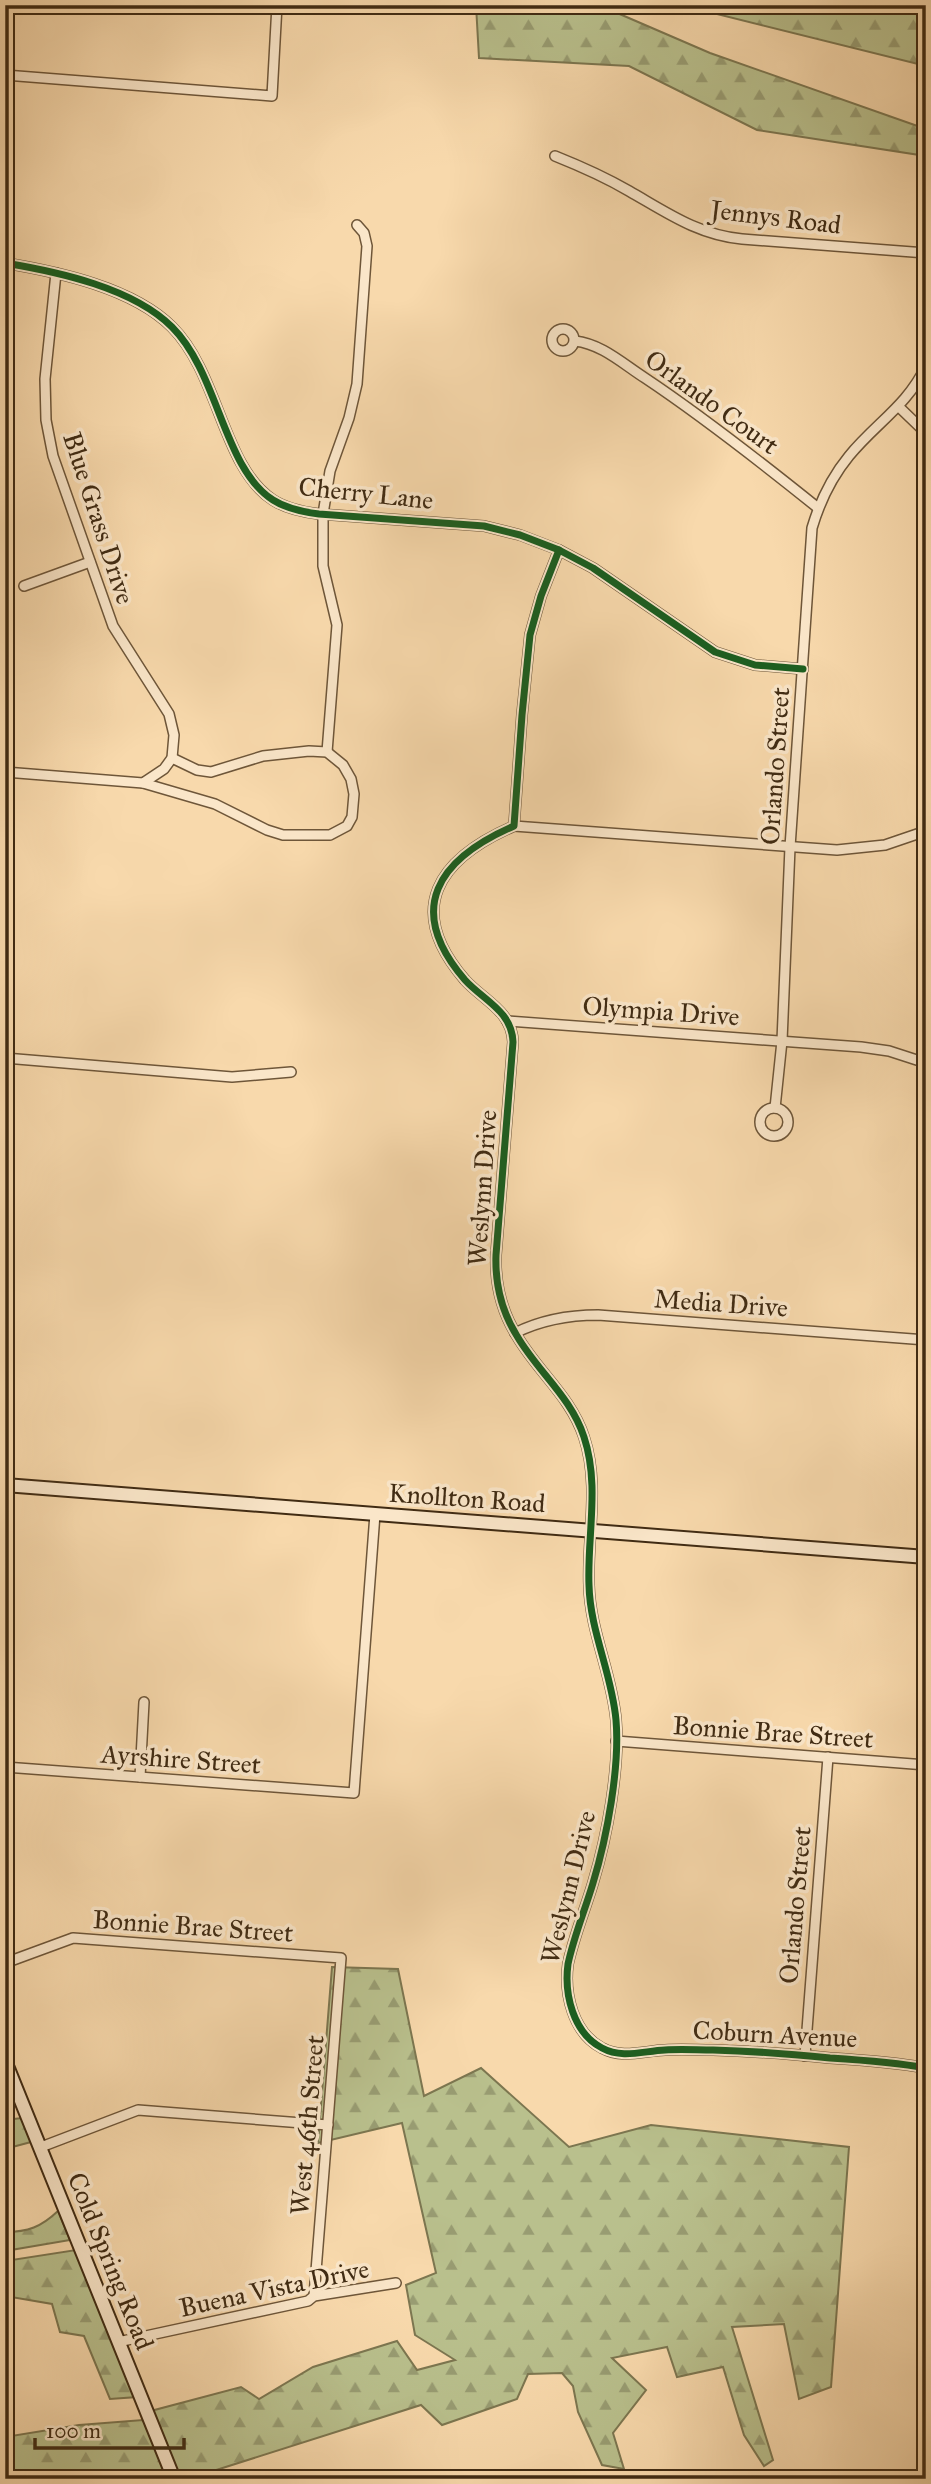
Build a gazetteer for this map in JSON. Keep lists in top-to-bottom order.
{
  "streets": {
    "street": [
      "Jennys Road",
      "Orlando Court",
      "Cherry Lane",
      "Blue Grass Drive",
      "Orlando Street",
      "Olympia Drive",
      "Weslynn Drive",
      "Media Drive",
      "Knollton Road",
      "Bonnie Brae Street",
      "Ayrshire Street",
      "Coburn Avenue",
      "West 46th Street",
      "Cold Spring Road",
      "Buena Vista Drive"
    ]
  },
  "crossings": [
    ["Orlando Court", "Orlando Street"],
    ["Cherry Lane", "Blue Grass Drive"],
    ["Cherry Lane", "Orlando Street"],
    ["Orlando Street", "Olympia Drive"],
    ["Orlando Street", "Bonnie Brae Street"],
    ["Orlando Street", "Coburn Avenue"],
    ["Olympia Drive", "Weslynn Drive"],
    ["Weslynn Drive", "Media Drive"],
    ["Weslynn Drive", "Knollton Road"],
    ["Weslynn Drive", "Bonnie Brae Street"],
    ["Weslynn Drive", "Coburn Avenue"],
    ["Knollton Road", "Ayrshire Street"],
    ["Bonnie Brae Street", "West 46th Street"],
    ["West 46th Street", "Buena Vista Drive"],
    ["Cold Spring Road", "Buena Vista Drive"]
  ],
  "scale_bar": "100 m"
}
